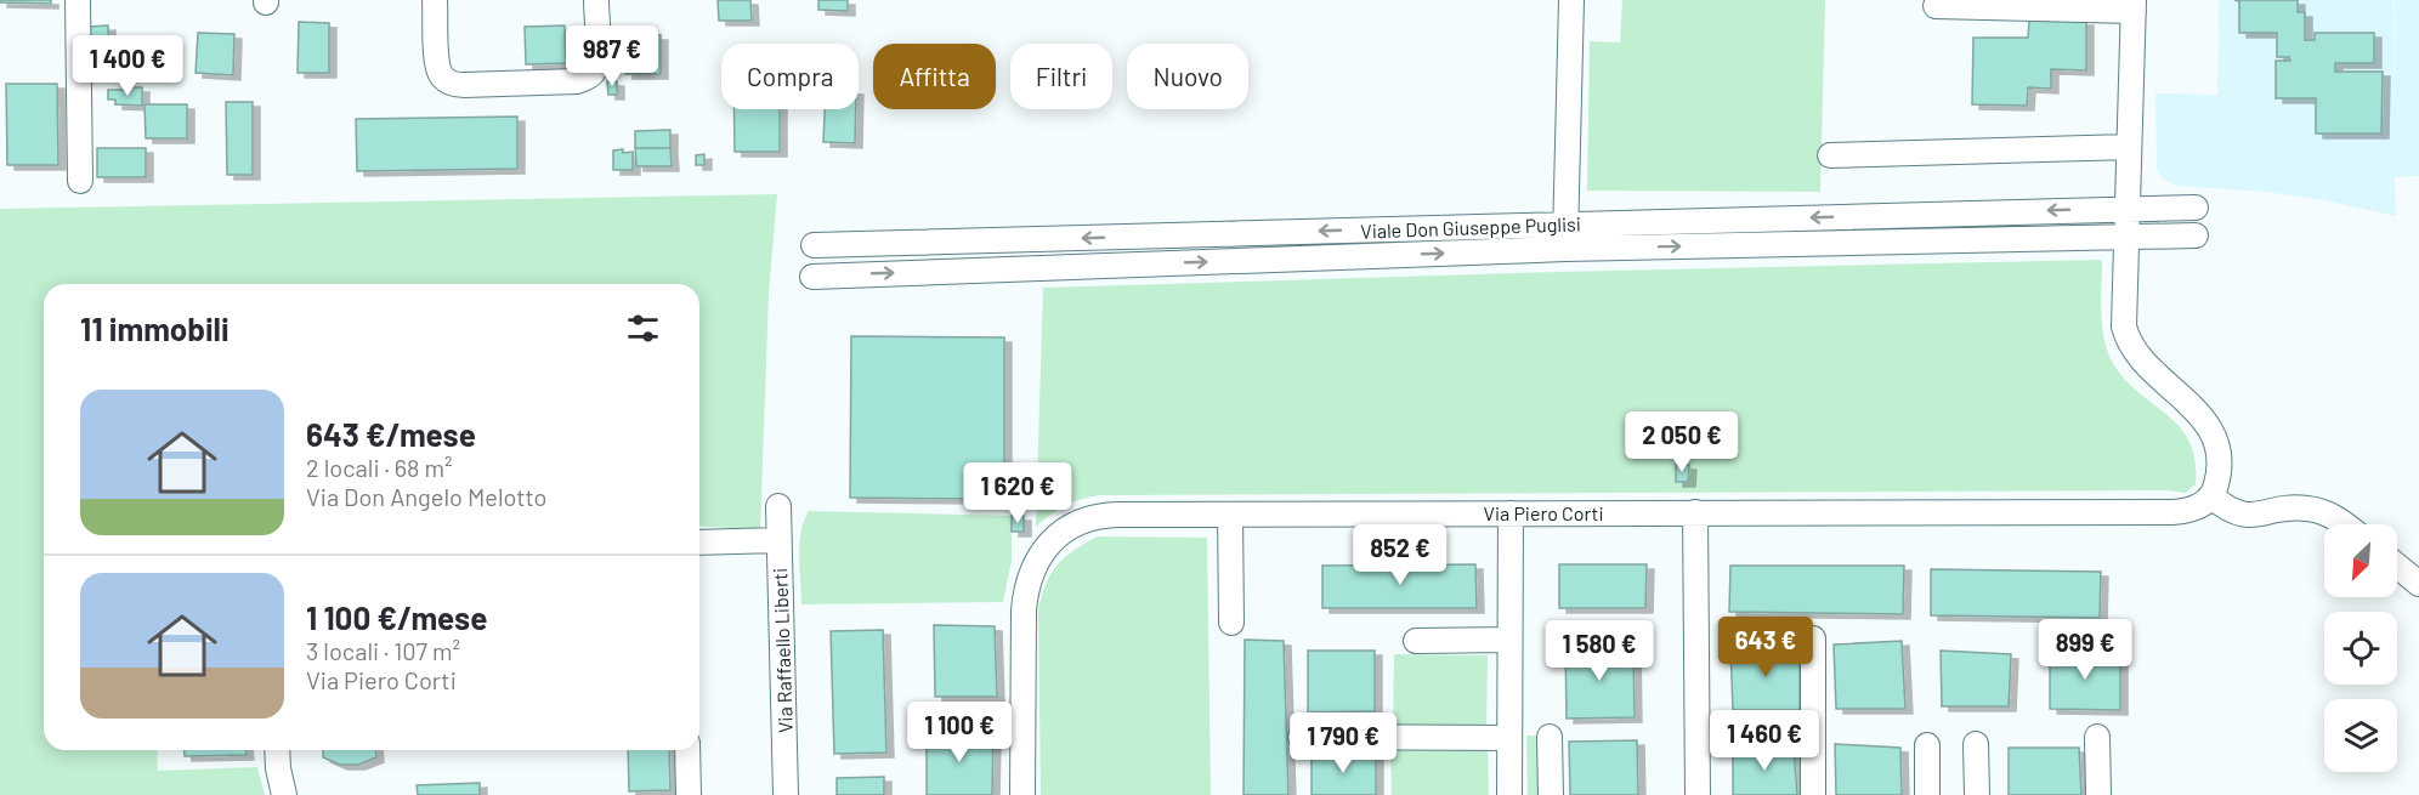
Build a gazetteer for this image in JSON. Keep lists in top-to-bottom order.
{
  "streets": {
    "street": ["Viale Don Giuseppe Puglisi", "Via Piero Corti", "Via Raffaello Liberti"]
  },
  "north": "bottom left",
  "page": {
    "price": [
      "987 €",
      "1 400 €",
      "2 050 €",
      "1 620 €",
      "852 €",
      "643 €",
      "899 €",
      "1 580 €",
      "1 100 €",
      "1 460 €",
      "1 790 €"
    ],
    "chip": [
      "Compra",
      "Affitta",
      "Filtri",
      "Nuovo"
    ],
    "heading": "11 immobili",
    "list": [
      {
        "name": "643 €/mese",
        "note": "2 locali · 68 m² · Via Don Angelo Melotto"
      },
      {
        "name": "1 100 €/mese",
        "note": "3 locali · 107 m² · Via Piero Corti"
      }
    ]
  }
}
